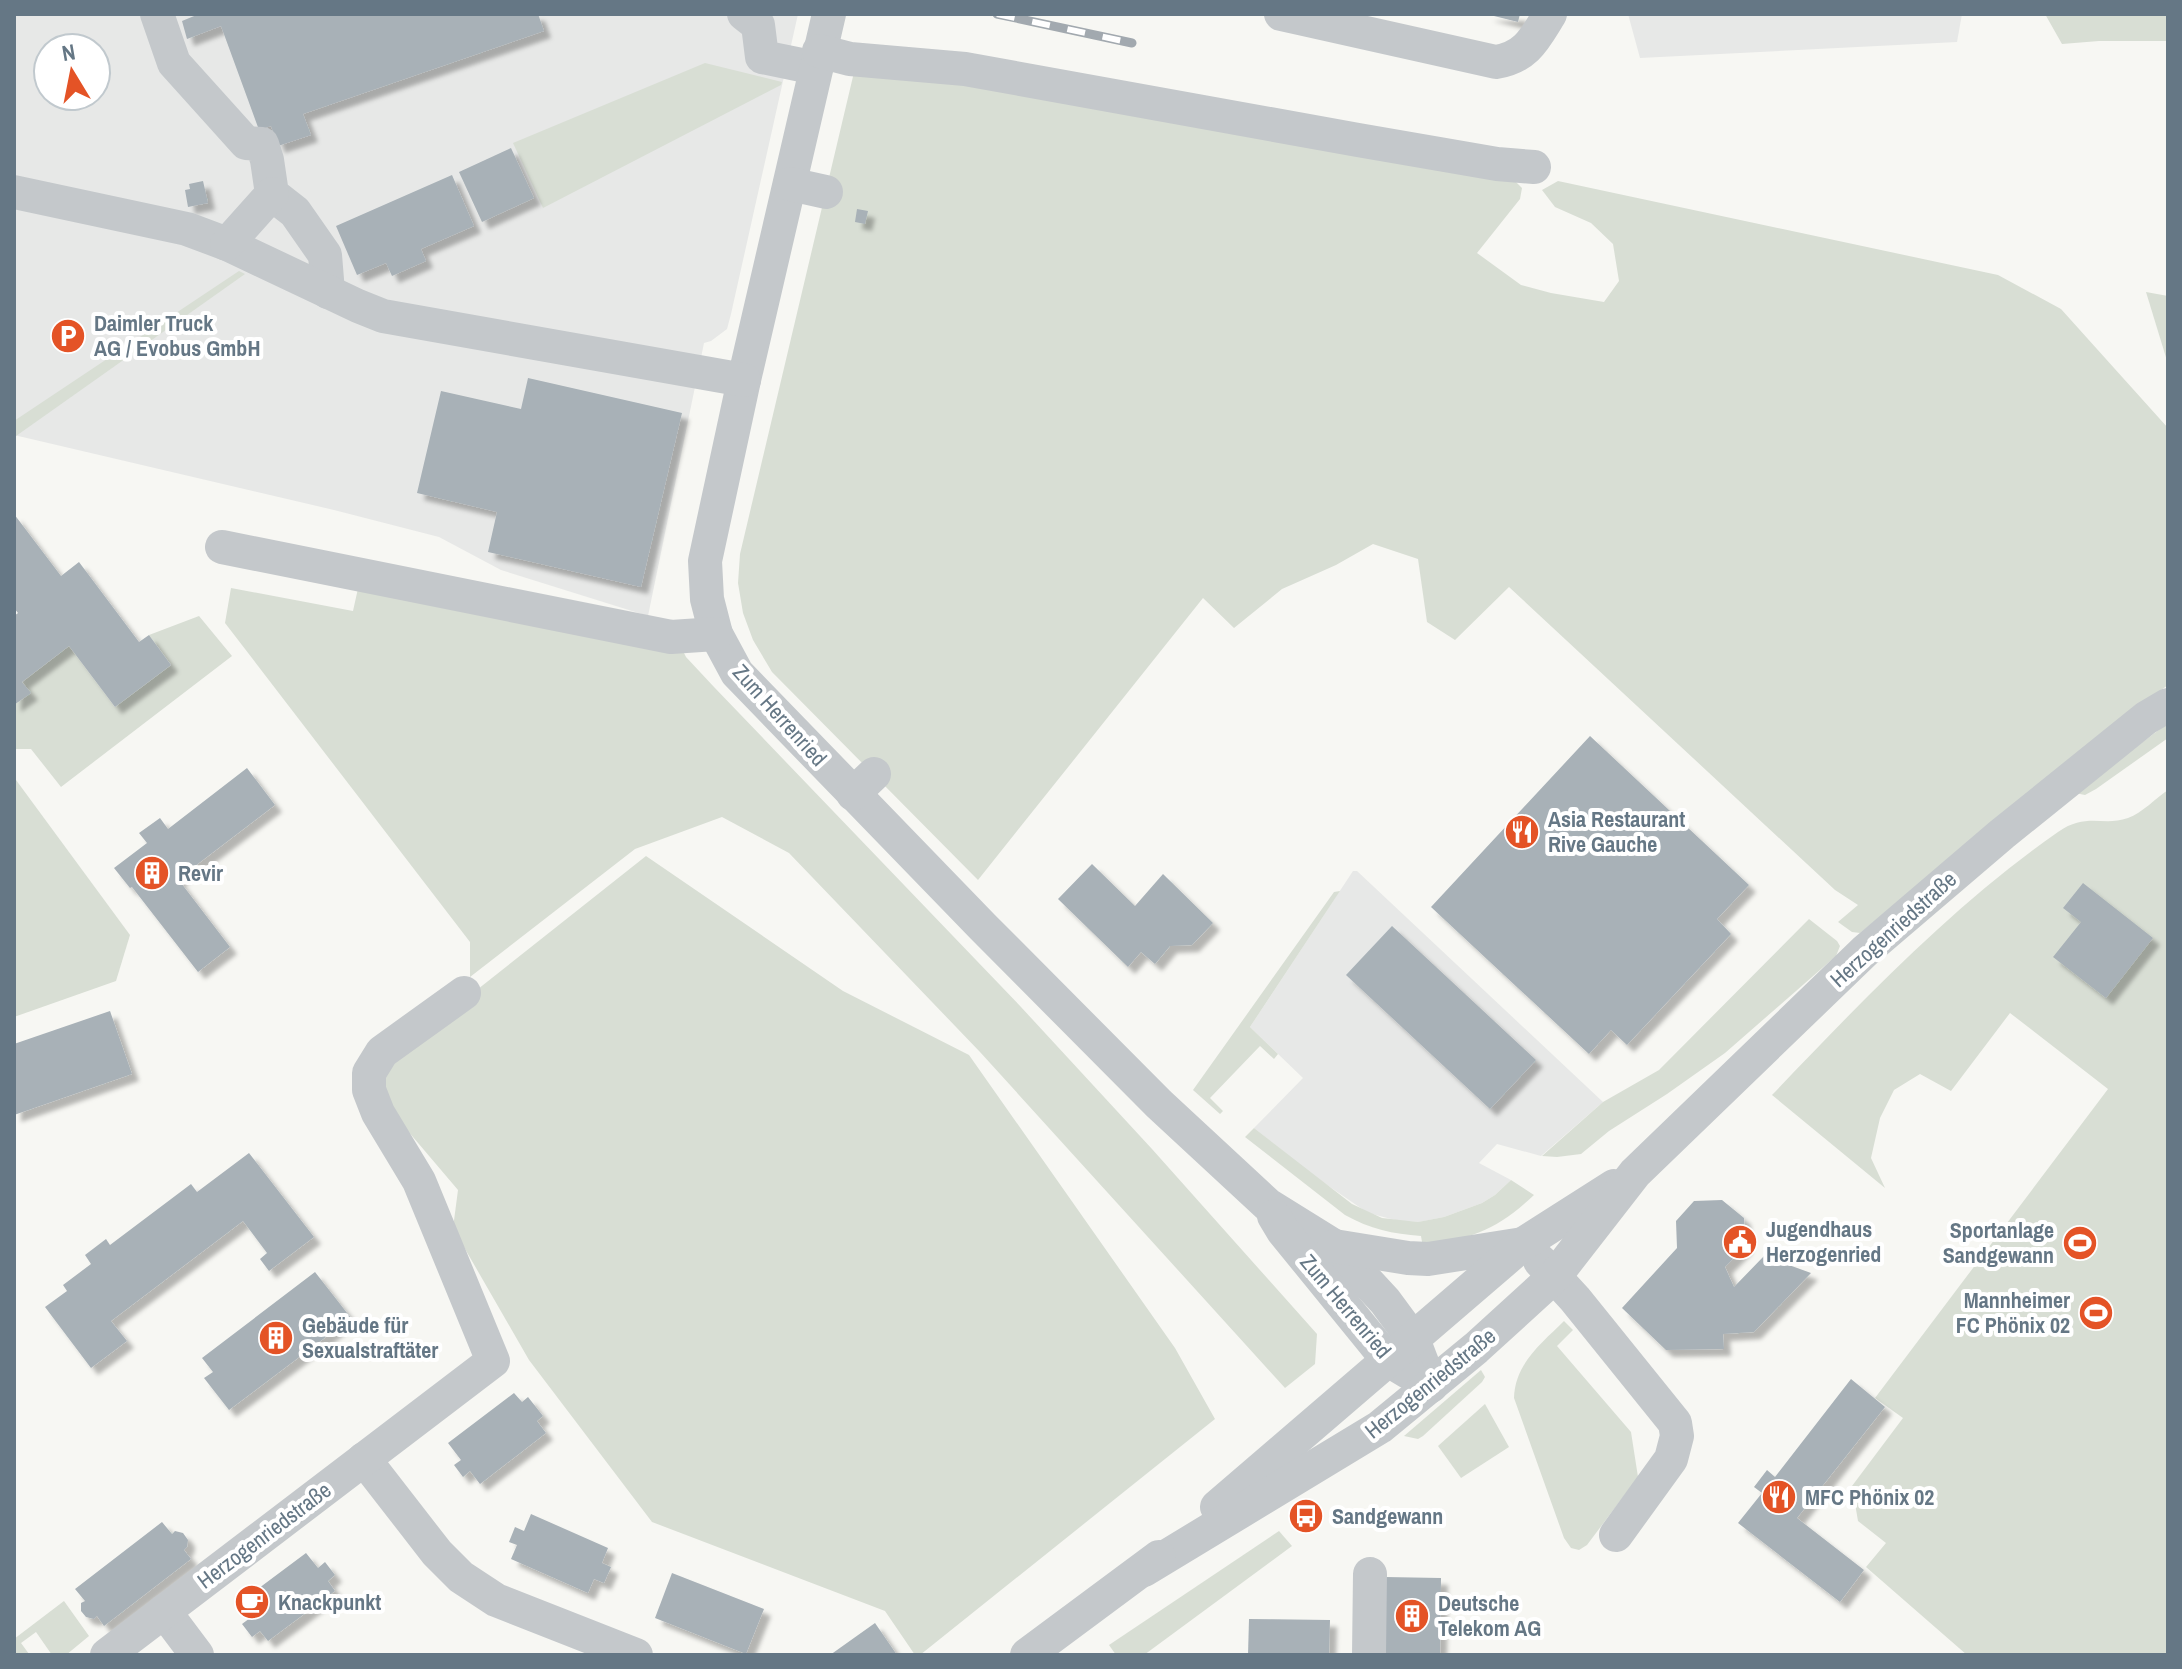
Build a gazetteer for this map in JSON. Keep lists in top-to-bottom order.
{
  "streets": {
    "street": ["Zum Herrenried", "Herzogenriedstraße"]
  },
  "crossings": [
    ["Zum Herrenried", "Herzogenriedstraße"]
  ],
  "places": {
    "parking": ["Daimler Truck AG / Evobus GmbH"],
    "restaurant": ["Asia Restaurant Rive Gauche", "MFC Phönix 02"],
    "building": ["Revir", "Gebäude für Sexualstraftäter", "Deutsche Telekom AG"],
    "public building": ["Jugendhaus Herzogenried"],
    "sports": ["Sportanlage Sandgewann", "Mannheimer FC Phönix 02"],
    "bus stop": ["Sandgewann"],
    "cafe": ["Knackpunkt"]
  },
  "north": "top"
}
